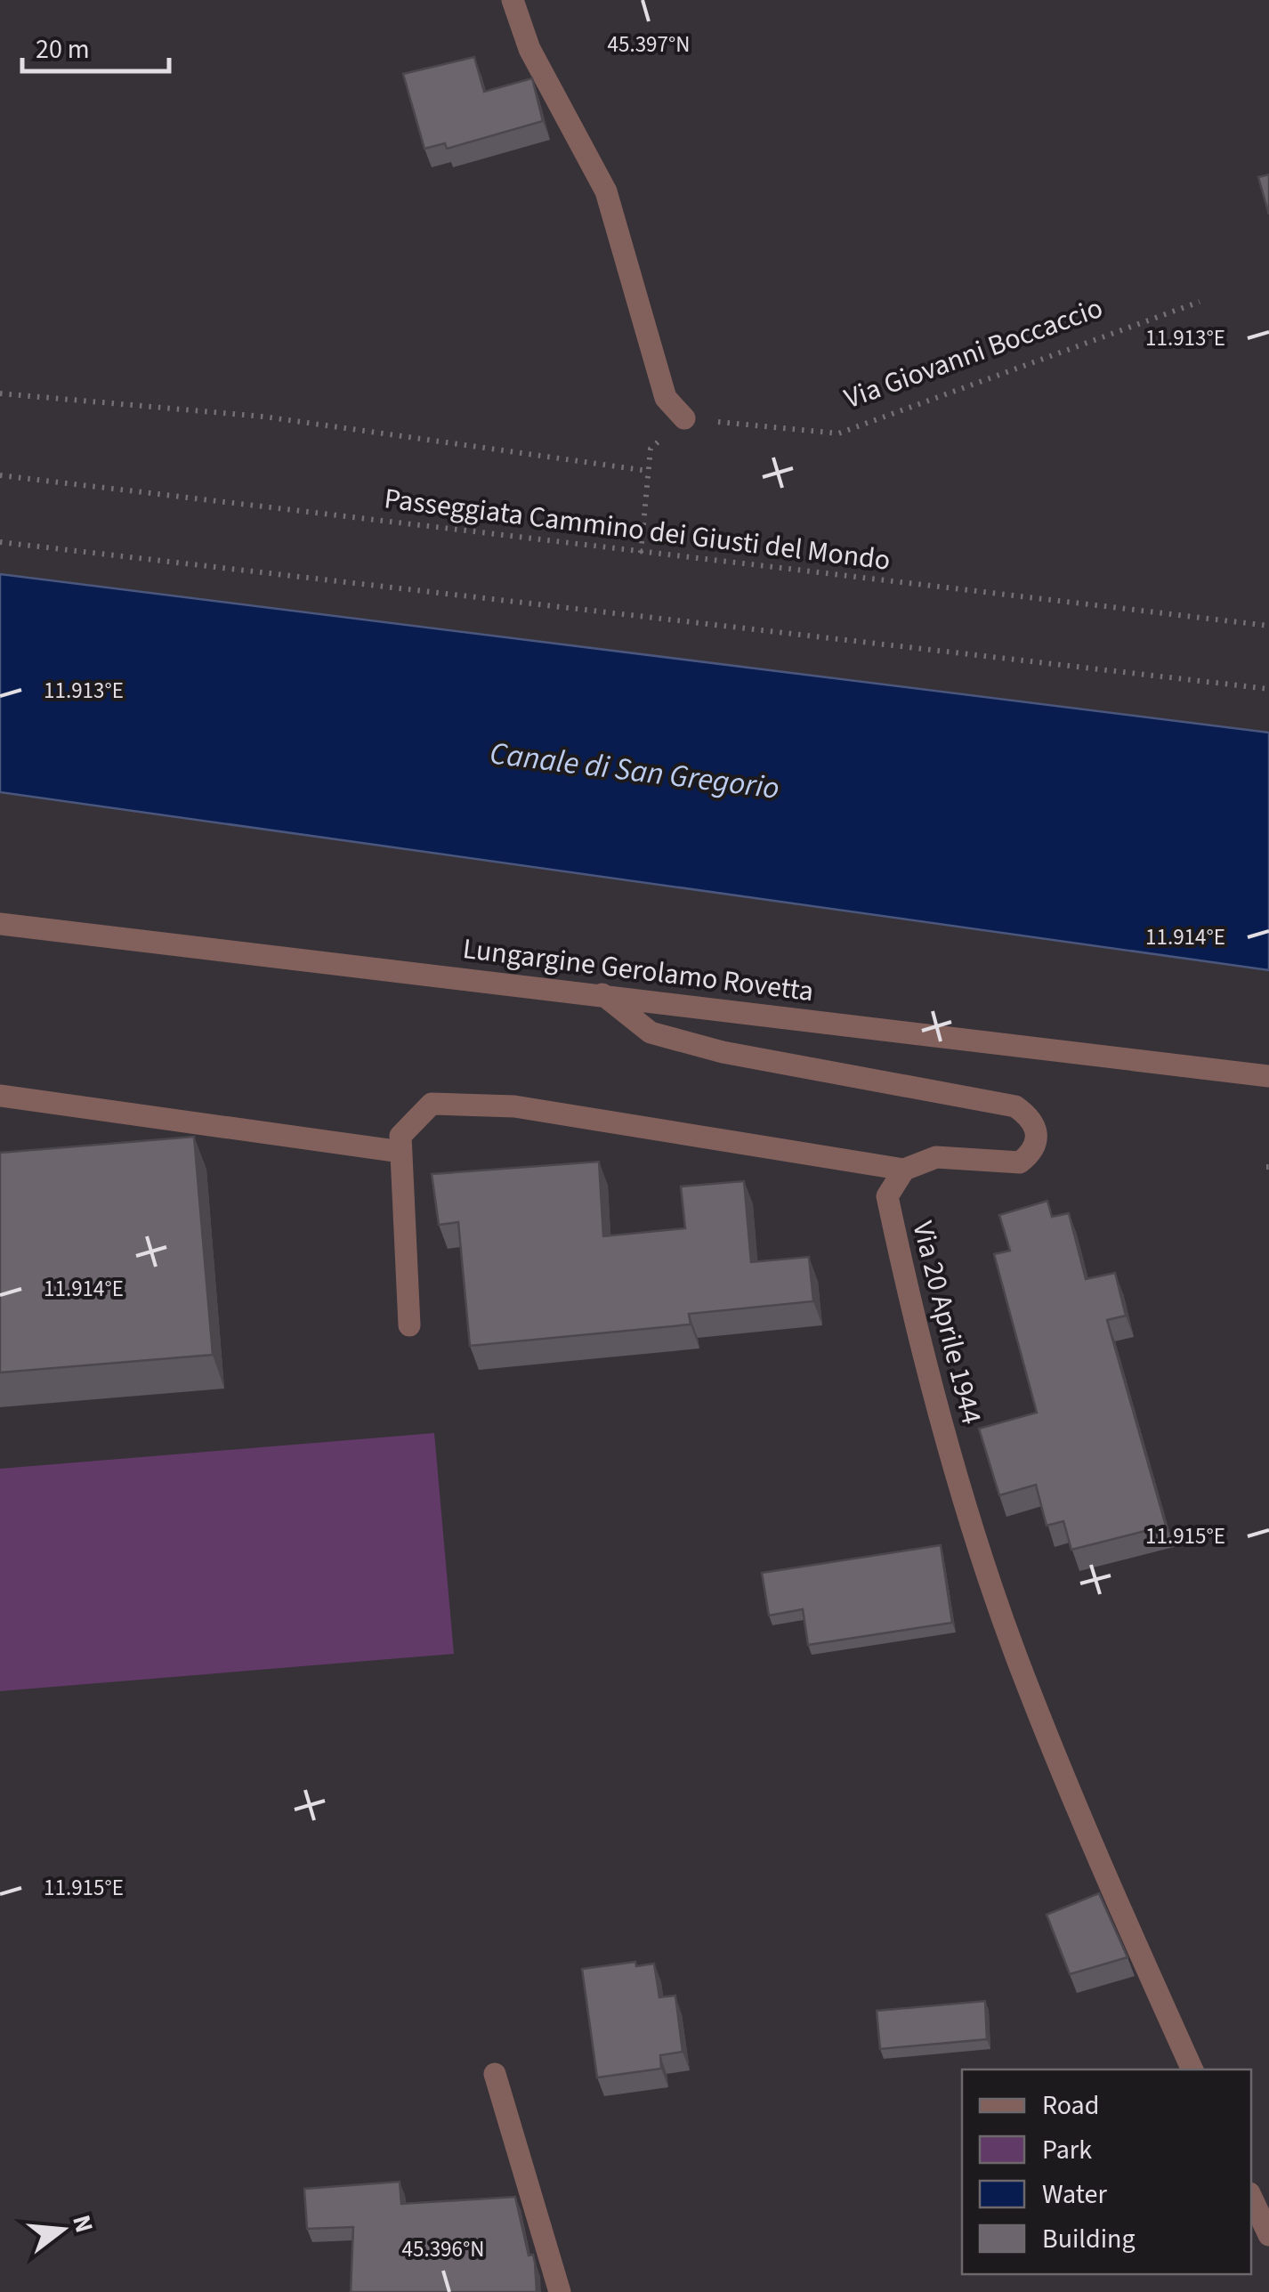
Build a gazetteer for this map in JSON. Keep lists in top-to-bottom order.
{
  "streets": {
    "street": ["Lungargine Gerolamo Rovetta", "Via 20 Aprile 1944"],
    "path": ["Via Giovanni Boccaccio", "Passeggiata Cammino dei Giusti del Mondo"]
  },
  "water": ["Canale di San Gregorio"],
  "legend": [
    "Road",
    "Park",
    "Water",
    "Building"
  ],
  "scale_bar": "20 m",
  "north": "right",
  "coordinates": [
    "45.397°N",
    "11.913°E",
    "11.914°E",
    "11.915°E",
    "45.396°N"
  ]
}
